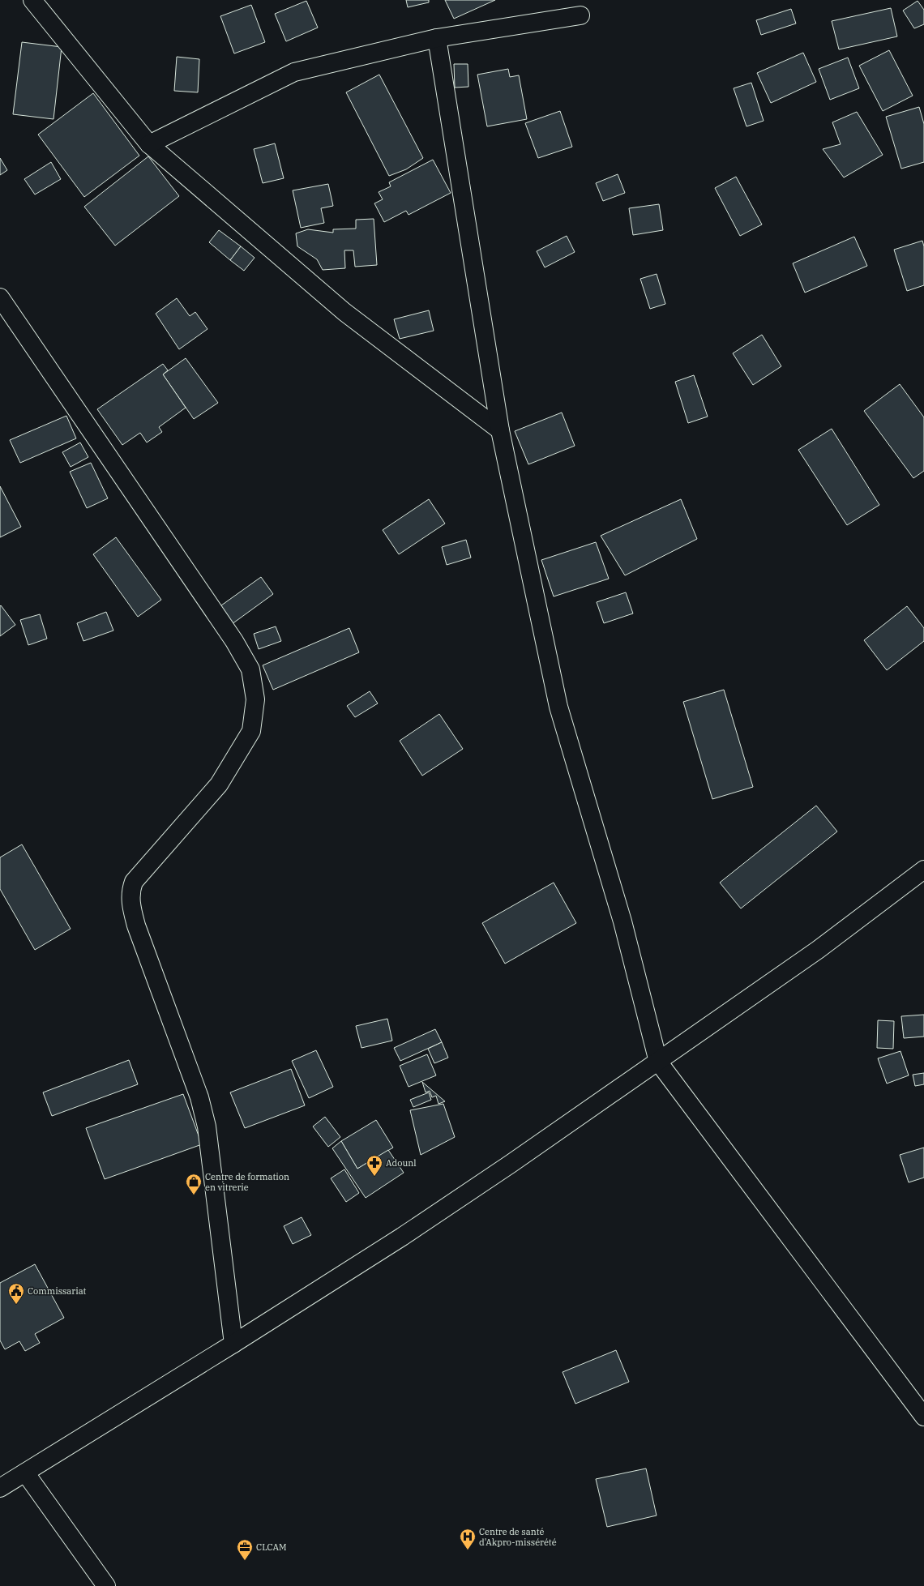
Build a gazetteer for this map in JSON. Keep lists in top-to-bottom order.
{
  "places": {
    "pharmacy": ["Adounl"],
    "shop": ["Centre de formation en vitrerie"],
    "public building": ["Commissariat"],
    "hospital": ["Centre de santé d'Akpro-missérété"],
    "office": ["CLCAM"]
  }
}
